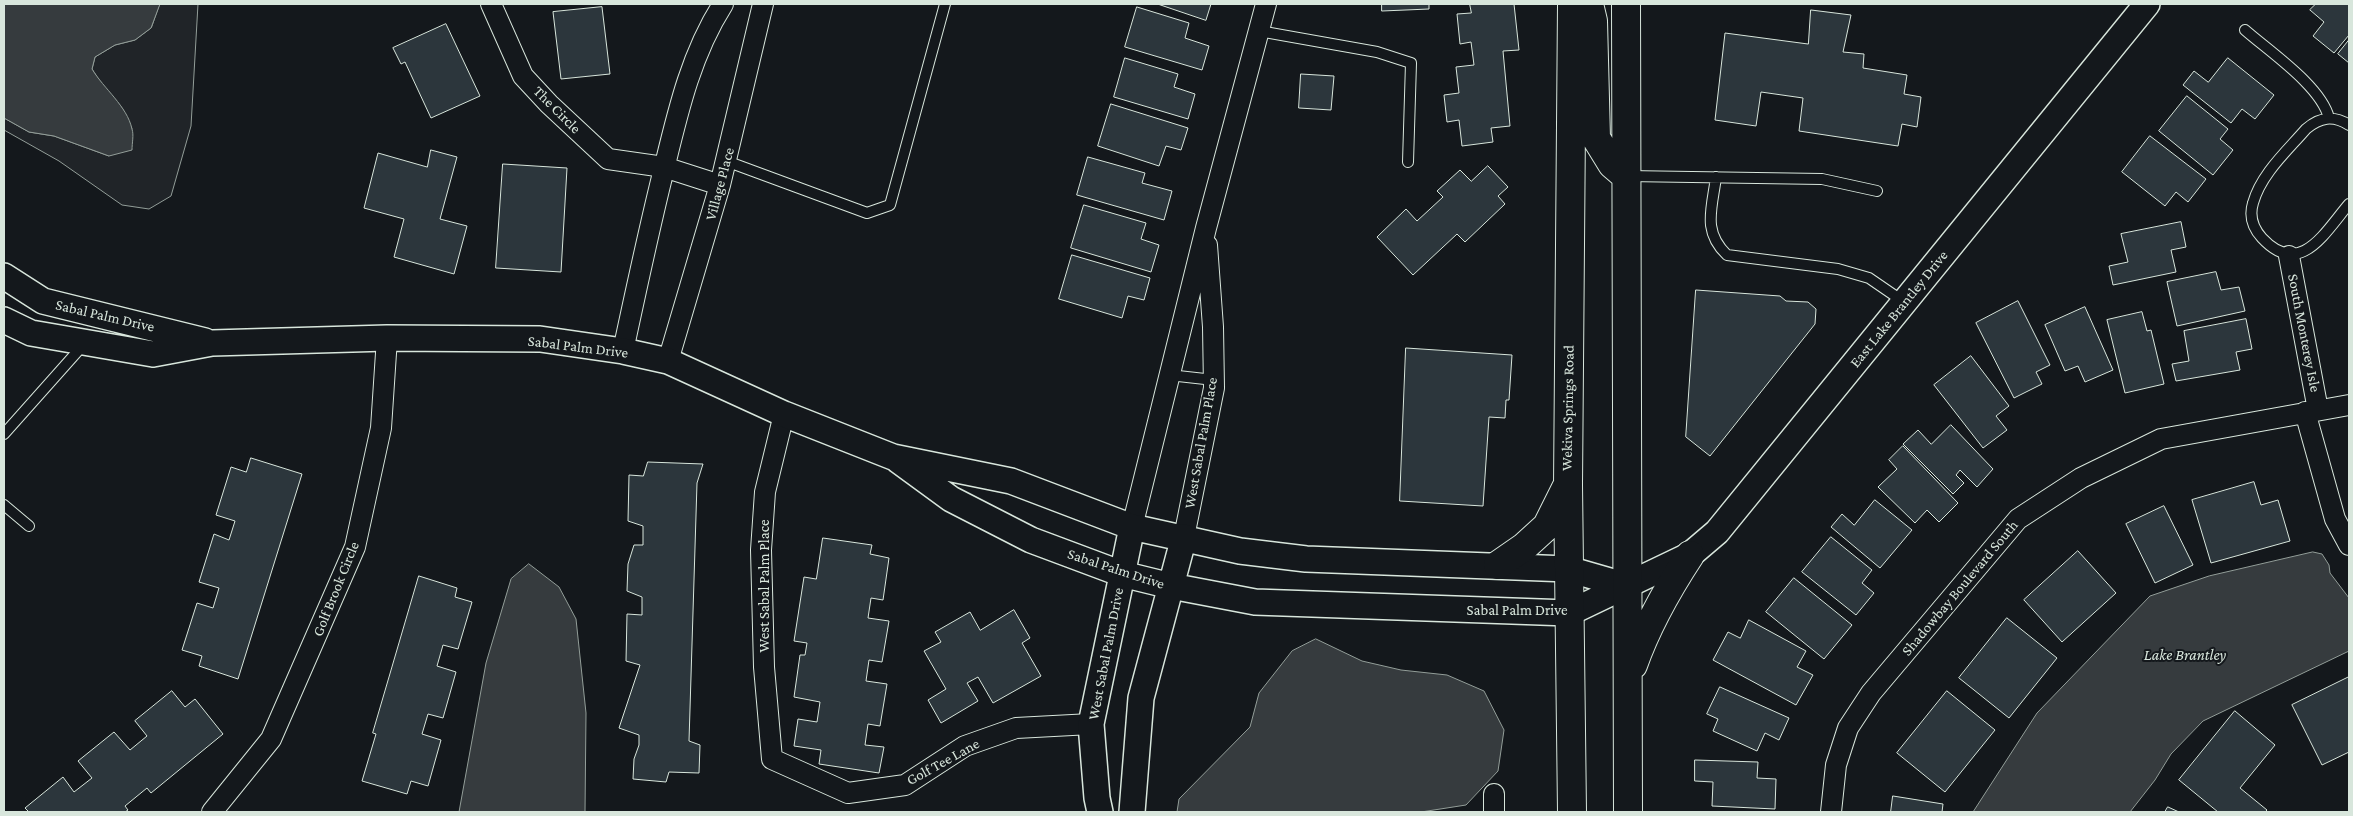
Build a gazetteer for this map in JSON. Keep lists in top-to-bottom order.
{
  "streets": {
    "main road": ["Wekiva Springs Road"],
    "street": [
      "The Circle",
      "Village Place",
      "East Lake Brantley Drive",
      "Sabal Palm Drive",
      "South Monterey Isle",
      "West Sabal Palm Place",
      "Shadowbay Boulevard South",
      "Golf Brook Circle",
      "West Sabal Palm Drive",
      "Golf Tee Lane"
    ]
  },
  "crossings": [
    ["The Circle", "Village Place"],
    ["Village Place", "Sabal Palm Drive"],
    ["East Lake Brantley Drive", "Sabal Palm Drive"],
    ["Sabal Palm Drive", "Wekiva Springs Road"],
    ["Sabal Palm Drive", "West Sabal Palm Place"],
    ["Sabal Palm Drive", "Golf Brook Circle"],
    ["Sabal Palm Drive", "West Sabal Palm Drive"],
    ["South Monterey Isle", "Shadowbay Boulevard South"],
    ["West Sabal Palm Place", "West Sabal Palm Drive"],
    ["West Sabal Palm Place", "Golf Tee Lane"],
    ["West Sabal Palm Drive", "Golf Tee Lane"]
  ],
  "water": ["Lake Brantley"]
}
